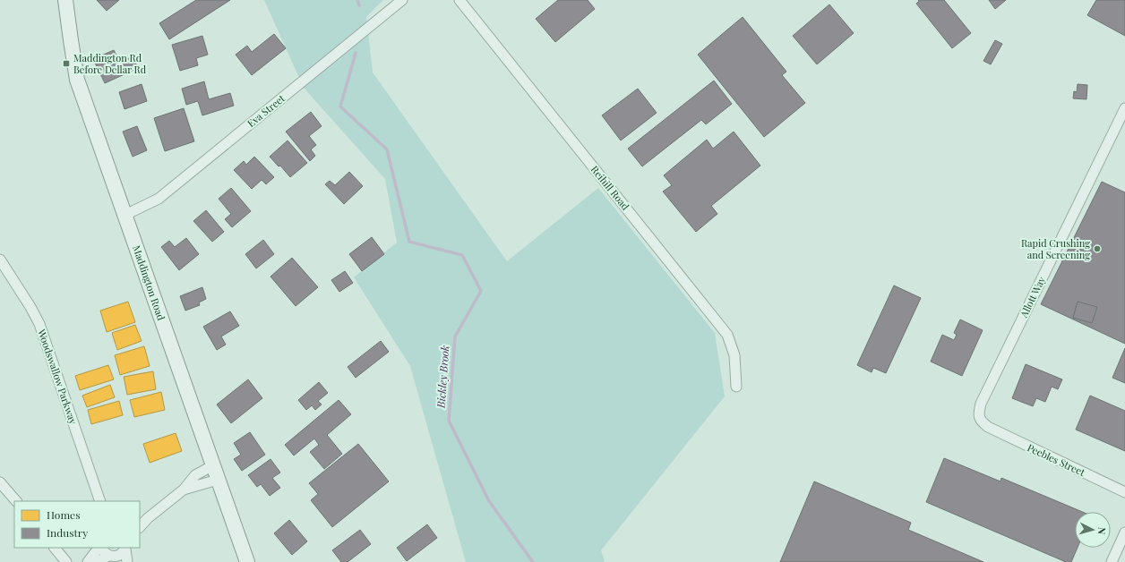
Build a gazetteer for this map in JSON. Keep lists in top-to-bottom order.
{
  "streets": {
    "main road": ["Maddington Road"],
    "street": [
      "Eva Street",
      "Reihill Road",
      "Allott Way",
      "Woodswallow Parkway",
      "Peebles Street"
    ]
  },
  "crossings": [
    ["Eva Street", "Maddington Road"],
    ["Allott Way", "Peebles Street"]
  ],
  "water": ["Bickley Brook"],
  "places": {
    "transit": ["Maddington Rd Before Dellar Rd"],
    "other": ["Rapid Crushing and Screening"]
  },
  "legend": ["Homes", "Industry"],
  "north": "right"
}
